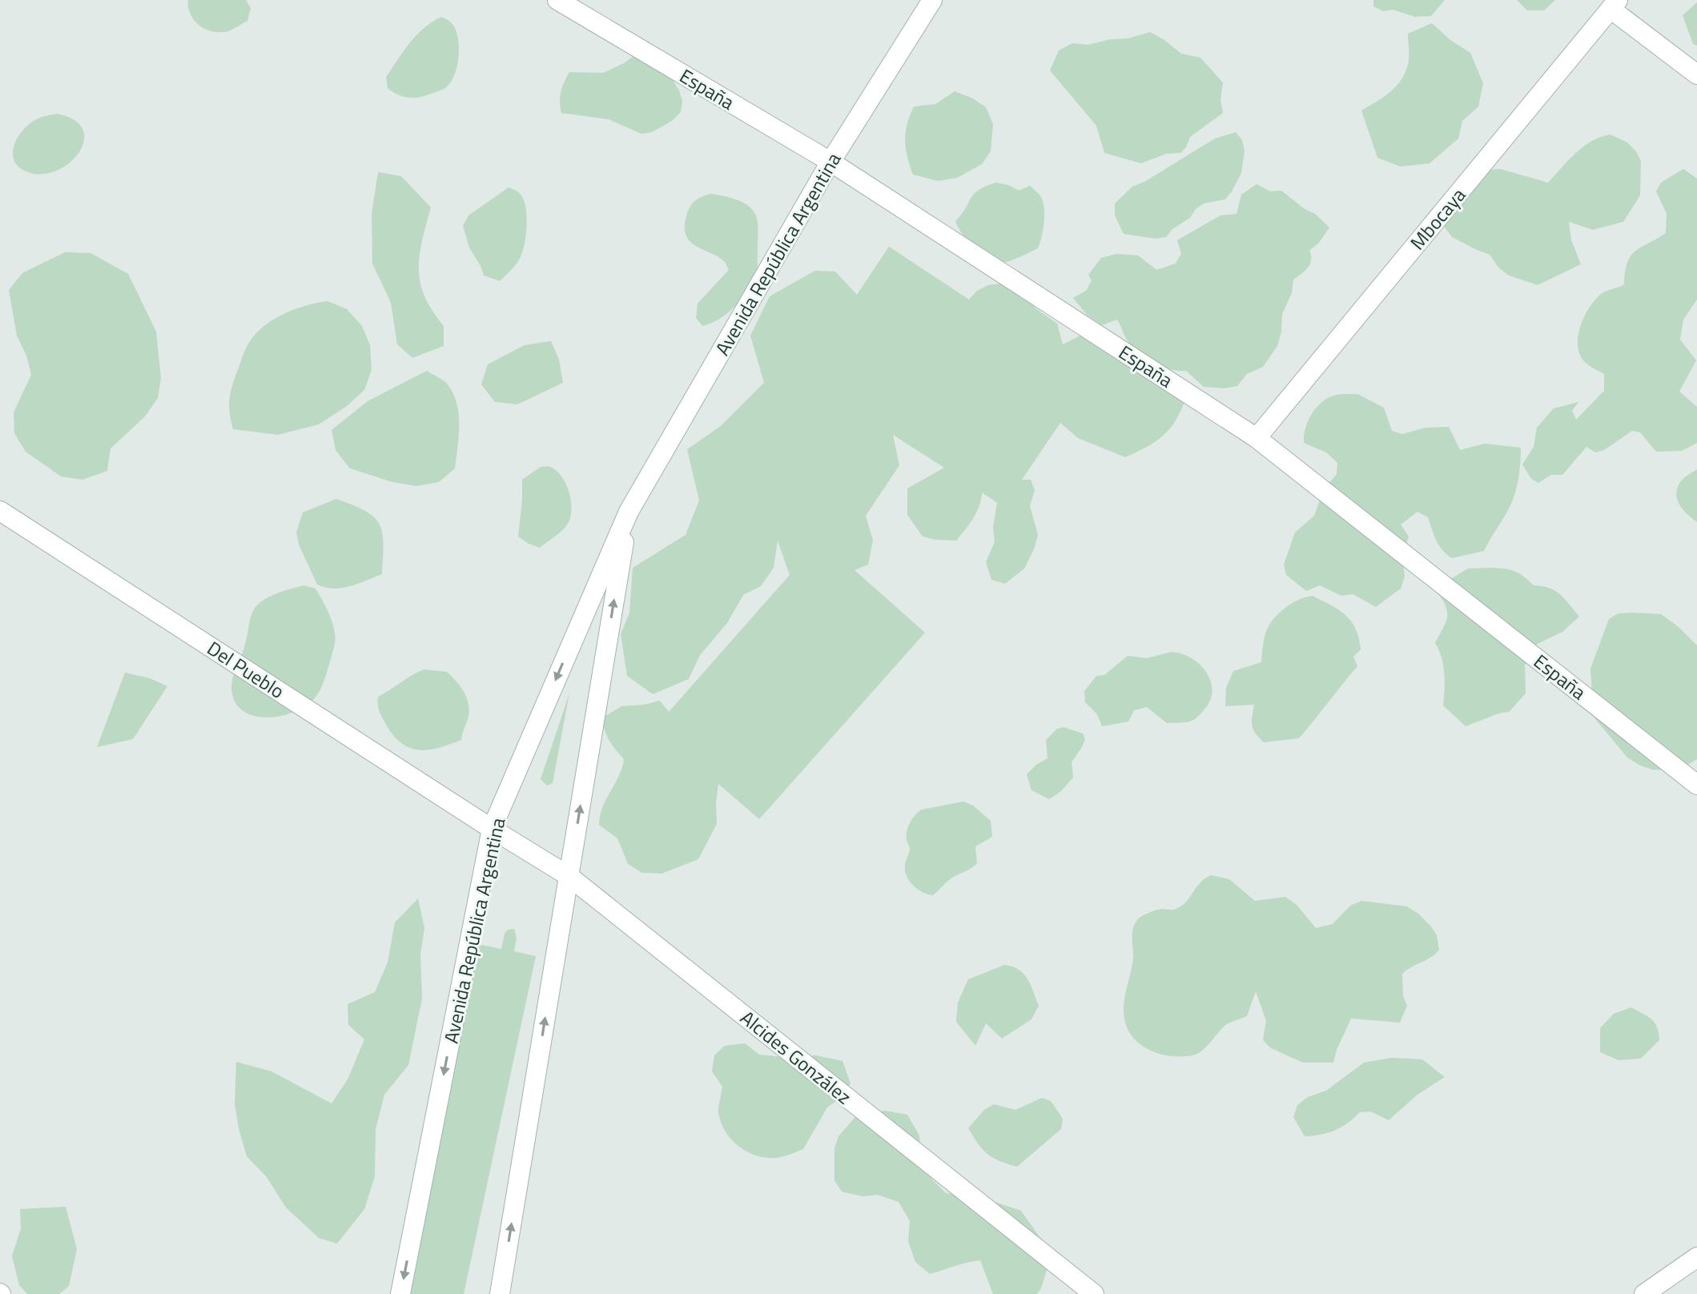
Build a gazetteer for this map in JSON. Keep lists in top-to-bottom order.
{
  "streets": {
    "street": [
      "España",
      "Mbocaya",
      "Avenida República Argentina",
      "Del Pueblo",
      "Alcides González"
    ]
  },
  "crossings": [
    ["España", "Mbocaya"],
    ["España", "Avenida República Argentina"],
    ["Avenida República Argentina", "Del Pueblo"],
    ["Avenida República Argentina", "Alcides González"],
    ["Del Pueblo", "Alcides González"]
  ]
}
